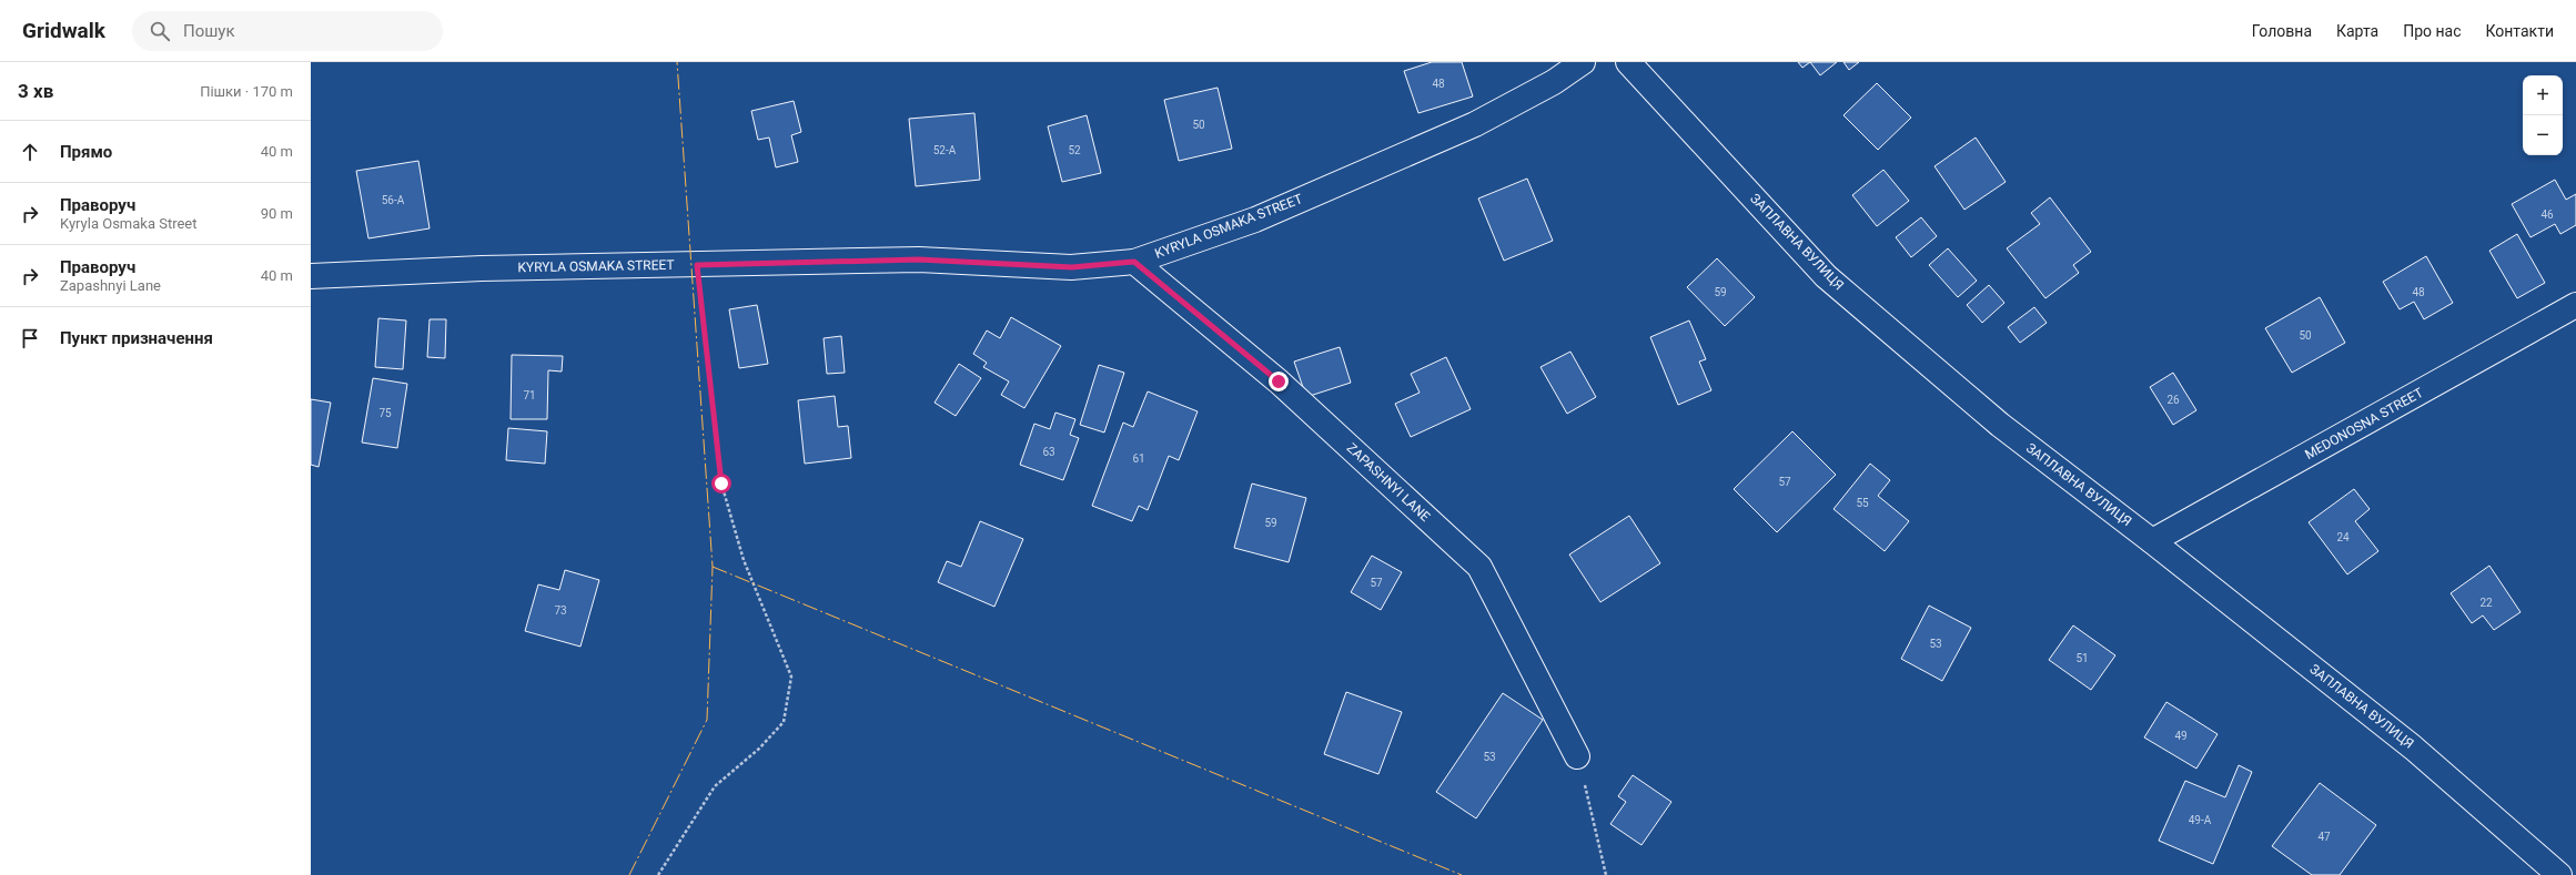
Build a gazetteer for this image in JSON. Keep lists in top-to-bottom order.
{
  "streets": {
    "street": [
      "KYRYLA OSMAKA STREET",
      "ЗАПЛАВНА ВУЛИЦЯ",
      "MEDONOSNA STREET",
      "ZAPASHNYI LANE"
    ]
  },
  "crossings": [
    ["KYRYLA OSMAKA STREET", "ZAPASHNYI LANE"],
    ["ЗАПЛАВНА ВУЛИЦЯ", "MEDONOSNA STREET"]
  ],
  "house_numbers": [
    "48",
    "50",
    "52-А",
    "52",
    "56-А",
    "46",
    "59",
    "48",
    "50",
    "71",
    "26",
    "75",
    "63",
    "61",
    "57",
    "55",
    "59",
    "24",
    "57",
    "22",
    "73",
    "53",
    "51",
    "49",
    "53",
    "49-А",
    "47"
  ],
  "page": {
    "header": "Gridwalk",
    "search": "Пошук",
    "nav": [
      "Головна",
      "Карта",
      "Про нас",
      "Контакти"
    ],
    "heading": ["3 хв", "Пішки · 170 m"],
    "map_buttons": ["+", "−"],
    "list": [
      ["Прямо", "40 m"],
      ["Праворуч", "Kyryla Osmaka Street", "90 m"],
      ["Праворуч", "Zapashnyi Lane", "40 m"],
      "Пункт призначення"
    ]
  }
}
